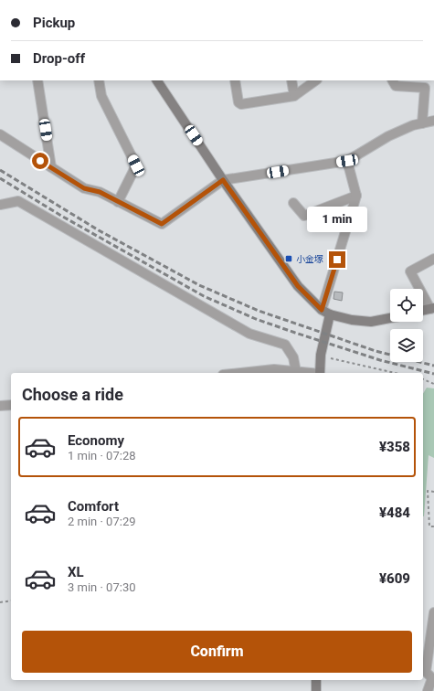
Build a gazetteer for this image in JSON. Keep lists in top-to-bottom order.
{
  "places": {
    "transit": ["小金塚"]
  },
  "page": {
    "banner": ["Pickup", "Drop-off"],
    "bubble": "1 min",
    "heading": "Choose a ride",
    "list": [
      {
        "name": "Economy",
        "note": "1 min · 07:28",
        "value": "¥358"
      },
      {
        "name": "Comfort",
        "note": "2 min · 07:29",
        "value": "¥484"
      },
      {
        "name": "XL",
        "note": "3 min · 07:30",
        "value": "¥609"
      }
    ],
    "buttons": "Confirm"
  }
}
